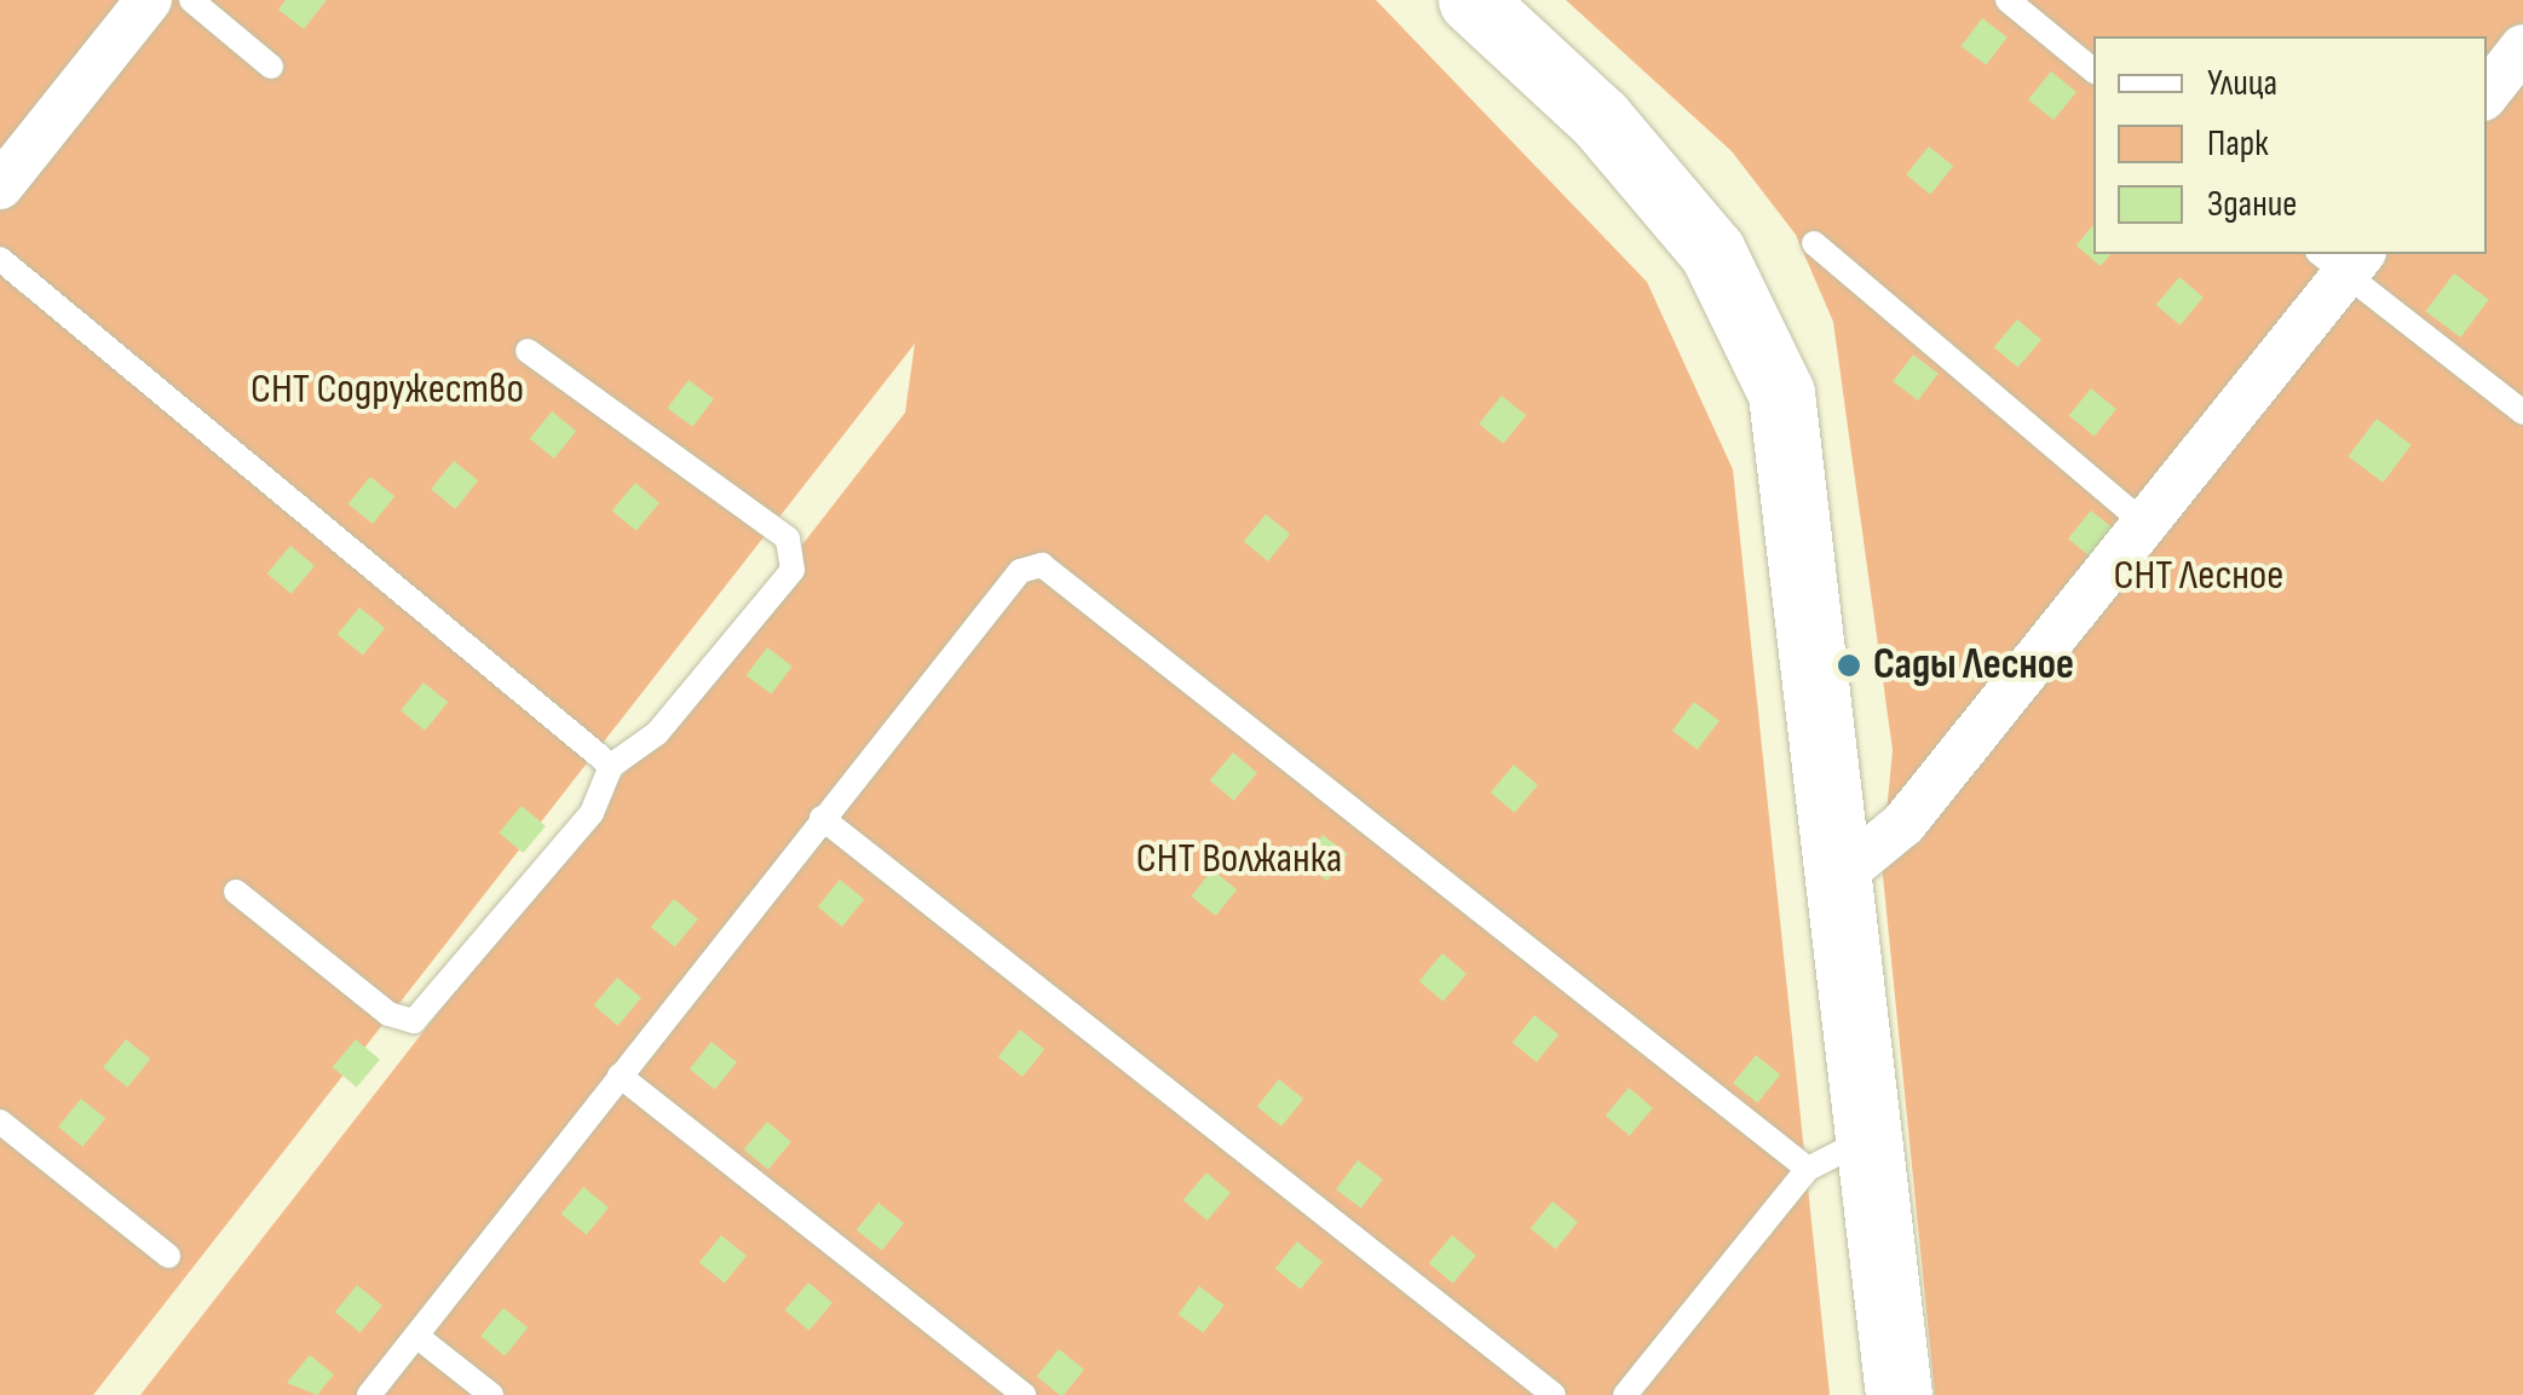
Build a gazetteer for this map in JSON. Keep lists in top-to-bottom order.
{
  "parks": ["СНТ Содружество", "СНТ Лесное", "СНТ Волжанка"],
  "places": ["Сады Лесное"],
  "legend": ["Улица", "Парк", "Здание"]
}
